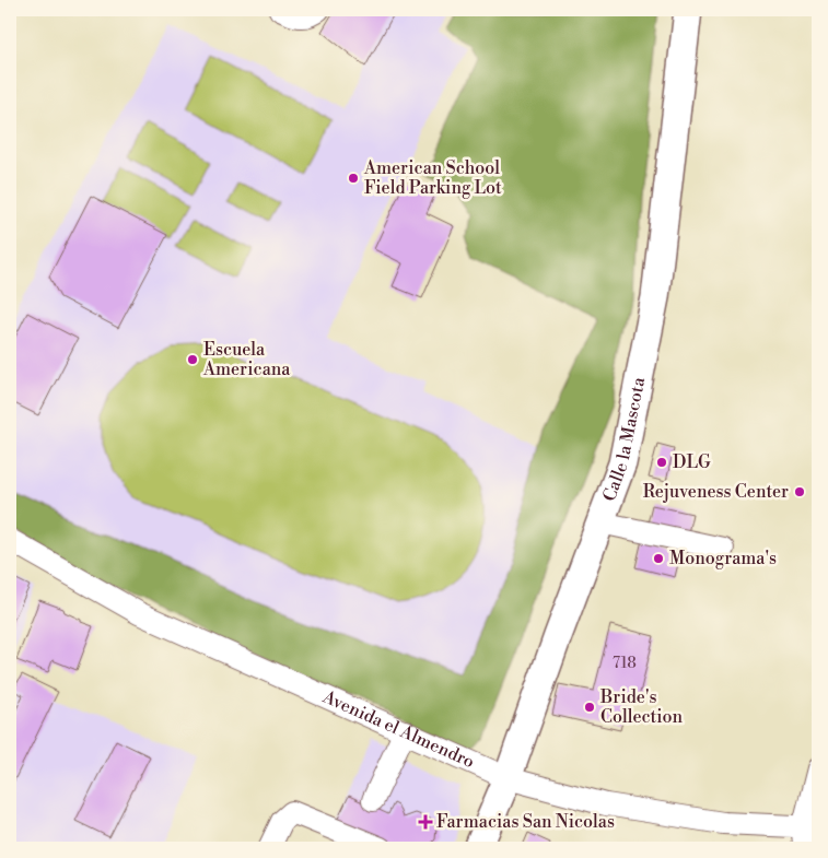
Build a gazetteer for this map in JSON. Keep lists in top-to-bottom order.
{
  "streets": {
    "main road": ["Calle la Mascota"],
    "street": ["Avenida el Almendro"]
  },
  "crossings": [
    ["Calle la Mascota", "Avenida el Almendro"]
  ],
  "places": {
    "other": [
      "American School Field Parking Lot",
      "Escuela Americana",
      "DLG",
      "Rejuveness Center",
      "Monograma's",
      "Bride's Collection"
    ],
    "health": ["Farmacias San Nicolas"]
  },
  "house_numbers": ["718"]
}
